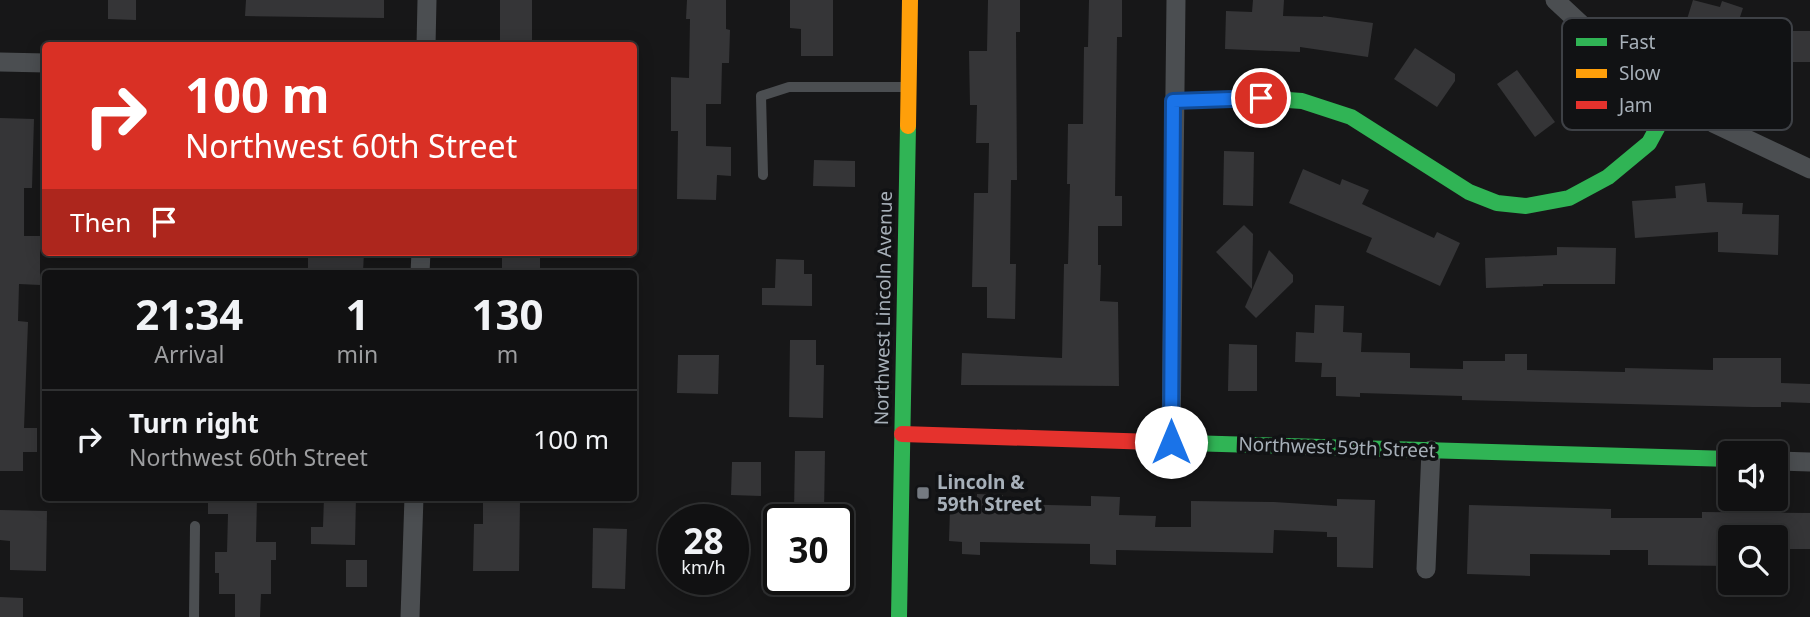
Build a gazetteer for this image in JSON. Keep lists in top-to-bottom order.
{
  "streets": {
    "street": ["Northwest Lincoln Avenue", "Northwest 59th Street"]
  },
  "crossings": [
    ["Northwest Lincoln Avenue", "Northwest 59th Street"]
  ],
  "places": {
    "transit": ["Lincoln & 59th Street"]
  },
  "legend": ["Fast", "Slow", "Jam"],
  "page": {
    "turn": ["100 m", "Northwest 60th Street"],
    "then": "Then",
    "eta": [
      "21:34",
      "Arrival",
      "1",
      "min",
      "130",
      "m"
    ],
    "list": [
      {
        "name": "Turn right",
        "note": "Northwest 60th Street",
        "value": "100 m"
      }
    ],
    "speed": "28 km/h",
    "limit": "30"
  }
}
